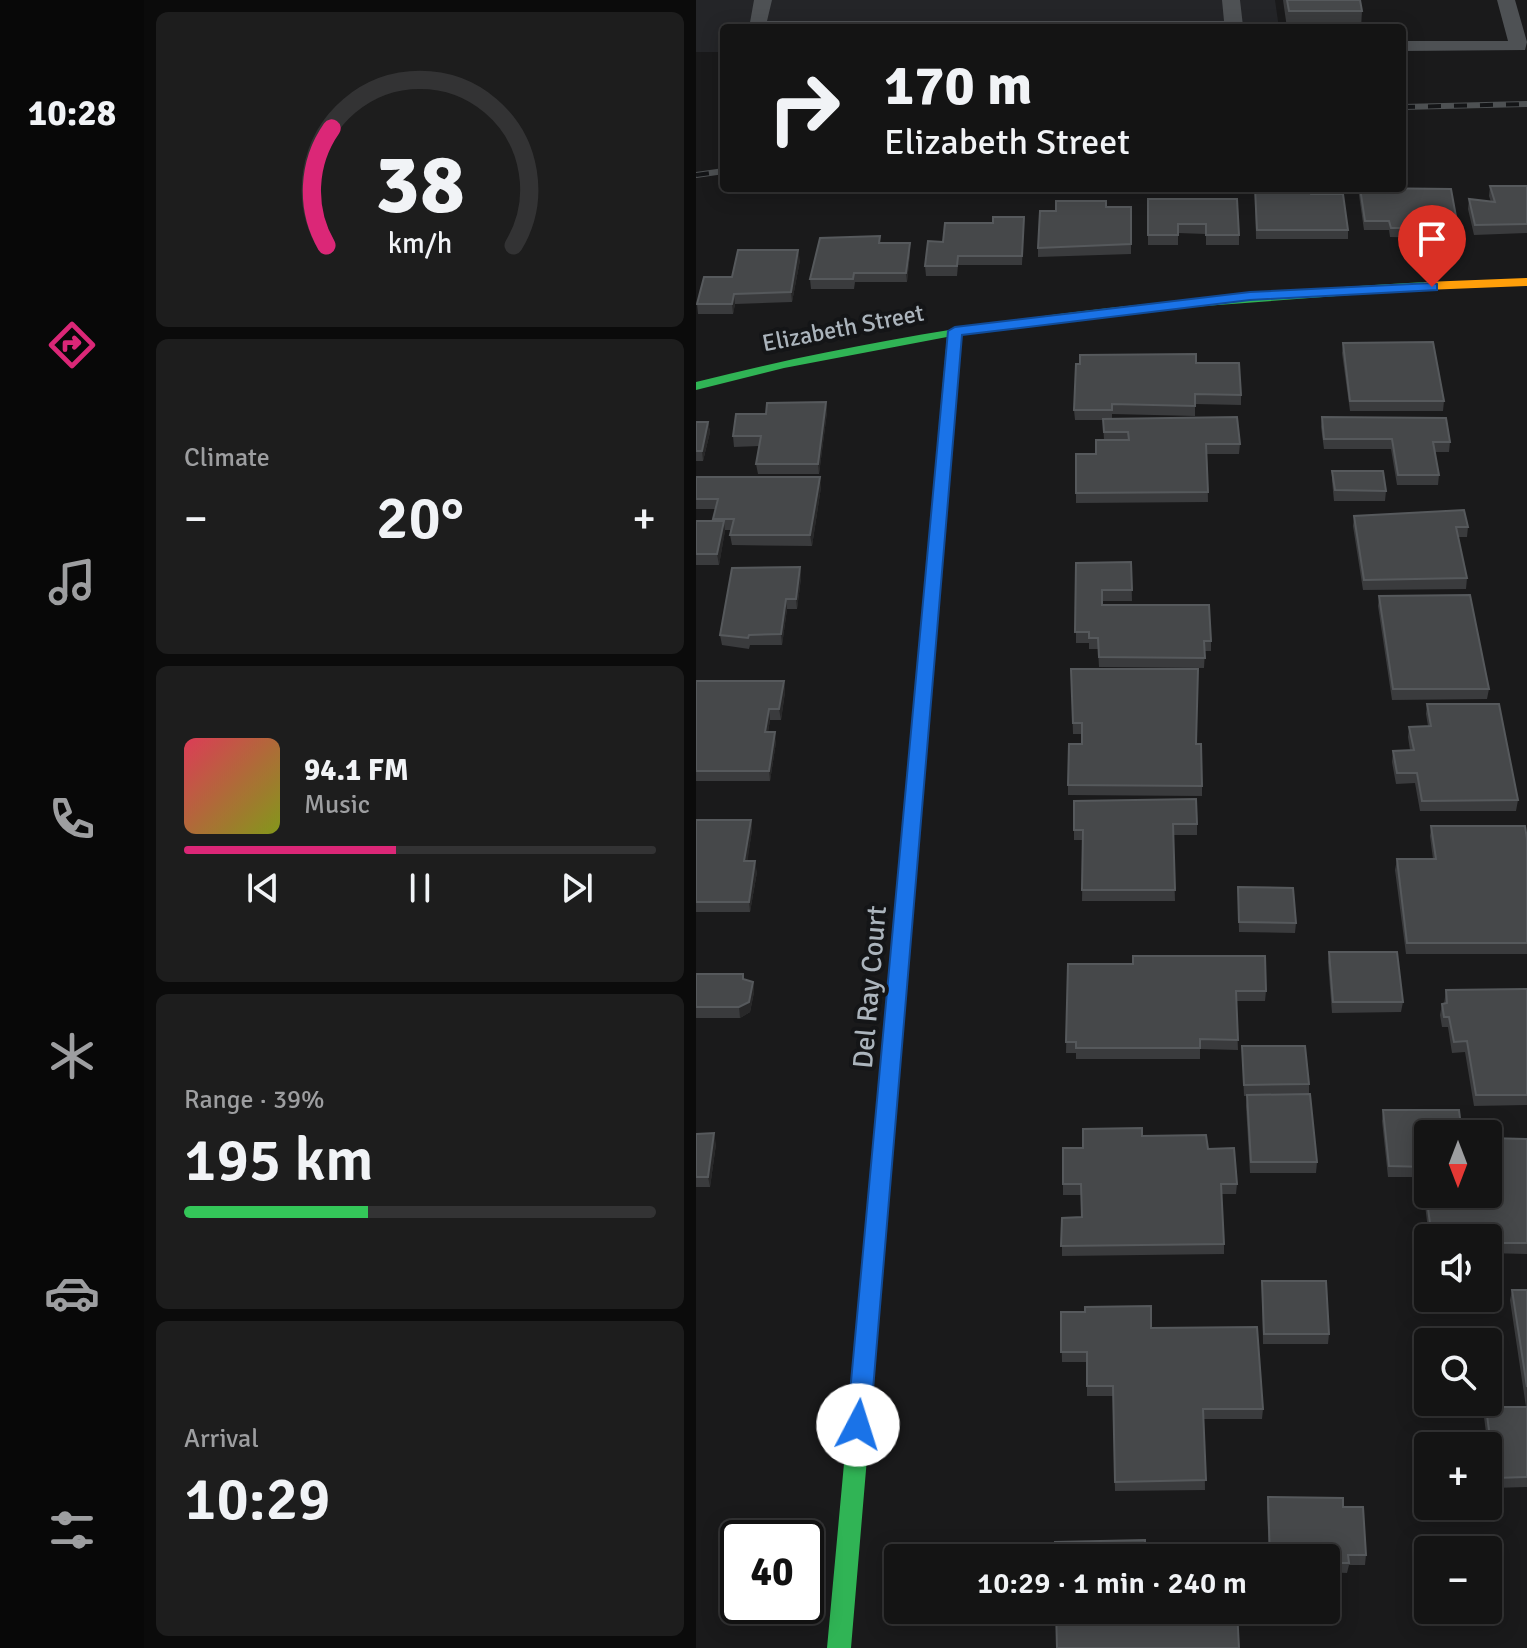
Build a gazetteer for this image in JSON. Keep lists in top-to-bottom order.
{
  "streets": {
    "street": ["Elizabeth Street", "Del Ray Court"]
  },
  "crossings": [
    ["Elizabeth Street", "Del Ray Court"]
  ],
  "north": "bottom",
  "page": {
    "tabs": "10:28",
    "turn": ["170 m", "Elizabeth Street"],
    "tile": [
      "Climate",
      ["Range · 39%", "195 km"],
      ["Arrival", "10:29"]
    ],
    "heat": ["−", "20°", "+"],
    "song": ["94.1 FM", "Music"],
    "map_buttons": ["+", "−"],
    "limit": "40",
    "trip": "10:29 · 1 min · 240 m",
    "gauge": ["38", "km/h"]
  }
}
